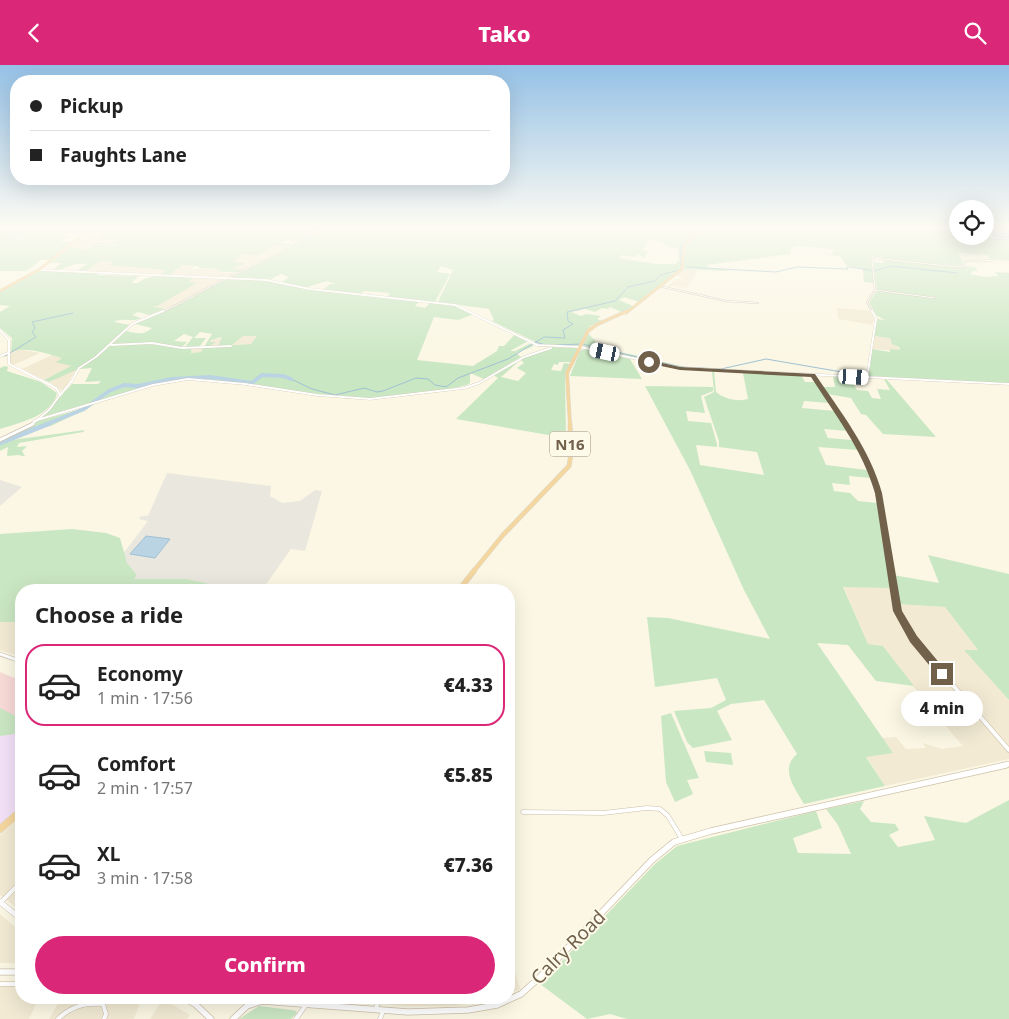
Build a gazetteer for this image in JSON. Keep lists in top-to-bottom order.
{
  "streets": {
    "highway": ["N16"],
    "main road": ["Calry Road"]
  },
  "page": {
    "header": "Tako",
    "banner": ["Pickup", "Faughts Lane"],
    "heading": "Choose a ride",
    "list": [
      {
        "name": "Economy",
        "note": "1 min · 17:56",
        "value": "€4.33"
      },
      {
        "name": "Comfort",
        "note": "2 min · 17:57",
        "value": "€5.85"
      },
      {
        "name": "XL",
        "note": "3 min · 17:58",
        "value": "€7.36"
      }
    ],
    "bubble": "4 min",
    "buttons": "Confirm"
  }
}
